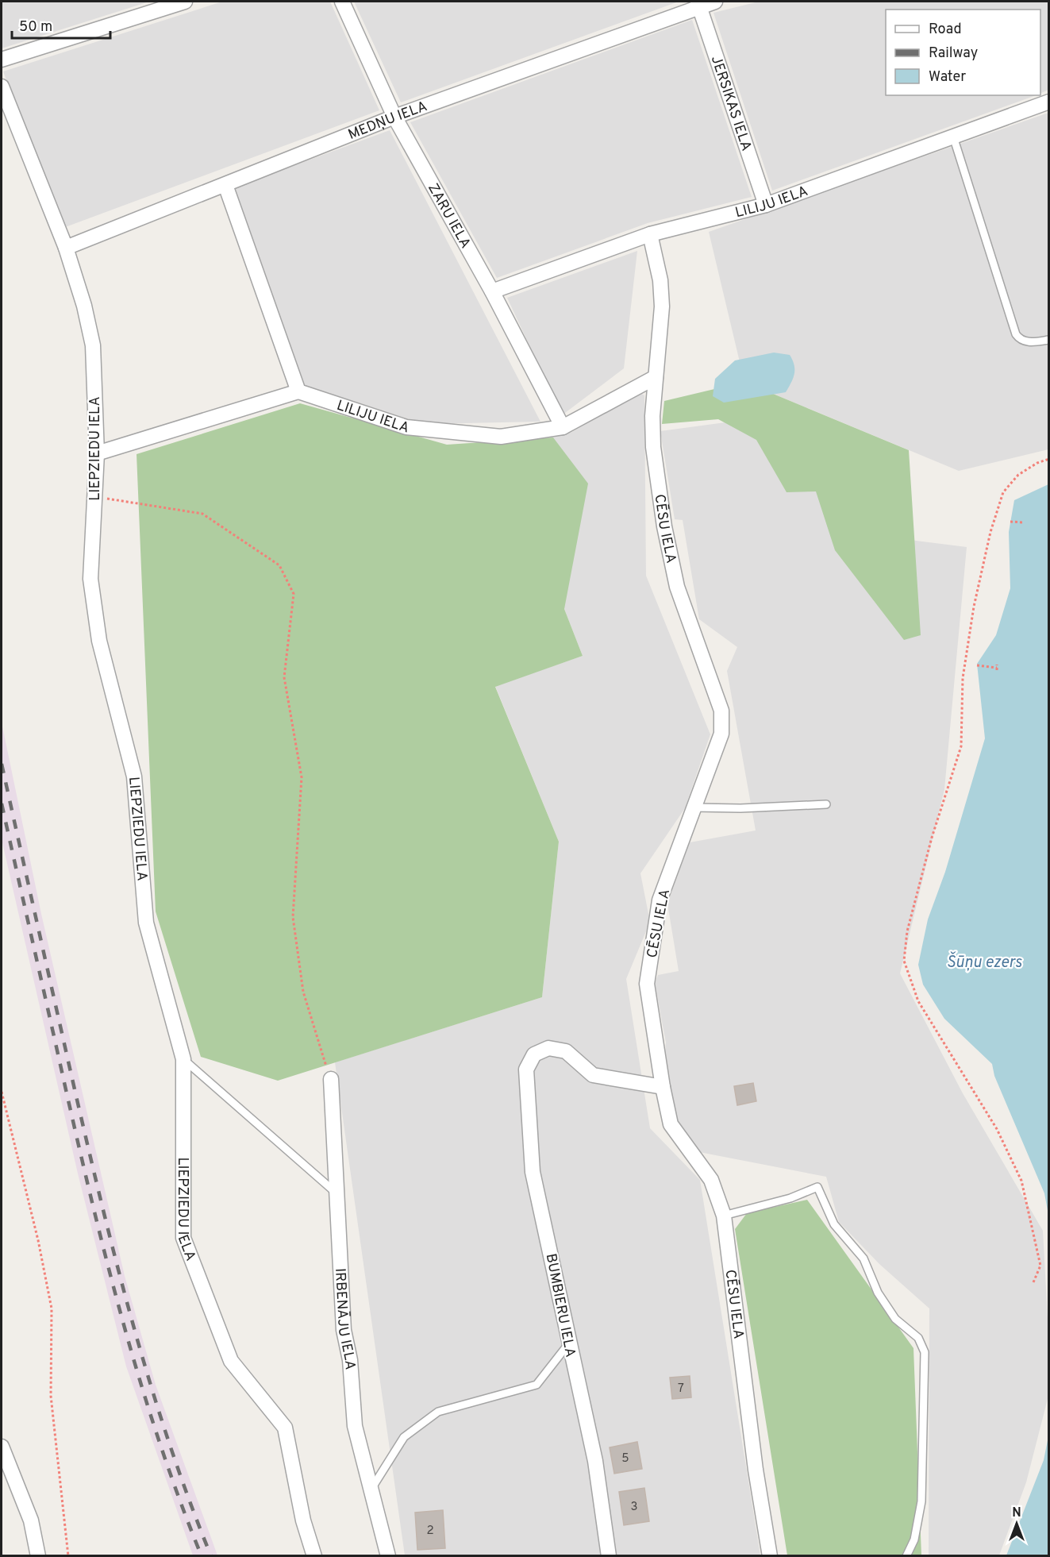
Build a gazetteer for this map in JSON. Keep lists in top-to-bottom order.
{
  "streets": {
    "street": [
      "JERSIKAS IELA",
      "MEDŅU IELA",
      "LILIJU IELA",
      "ZARU IELA",
      "LIEPZIEDU IELA",
      "CĒSU IELA",
      "BUMBIERU IELA",
      "IRBENĀJU IELA"
    ]
  },
  "crossings": [
    ["JERSIKAS IELA", "MEDŅU IELA"],
    ["JERSIKAS IELA", "LILIJU IELA"],
    ["MEDŅU IELA", "ZARU IELA"],
    ["MEDŅU IELA", "LIEPZIEDU IELA"],
    ["LILIJU IELA", "ZARU IELA"],
    ["LILIJU IELA", "CĒSU IELA"],
    ["CĒSU IELA", "BUMBIERU IELA"]
  ],
  "water": ["Šūņu ezers"],
  "house_numbers": [
    "7",
    "5",
    "3",
    "2"
  ],
  "legend": ["Road", "Railway", "Water"],
  "scale_bar": "50 m",
  "north": "top"
}
